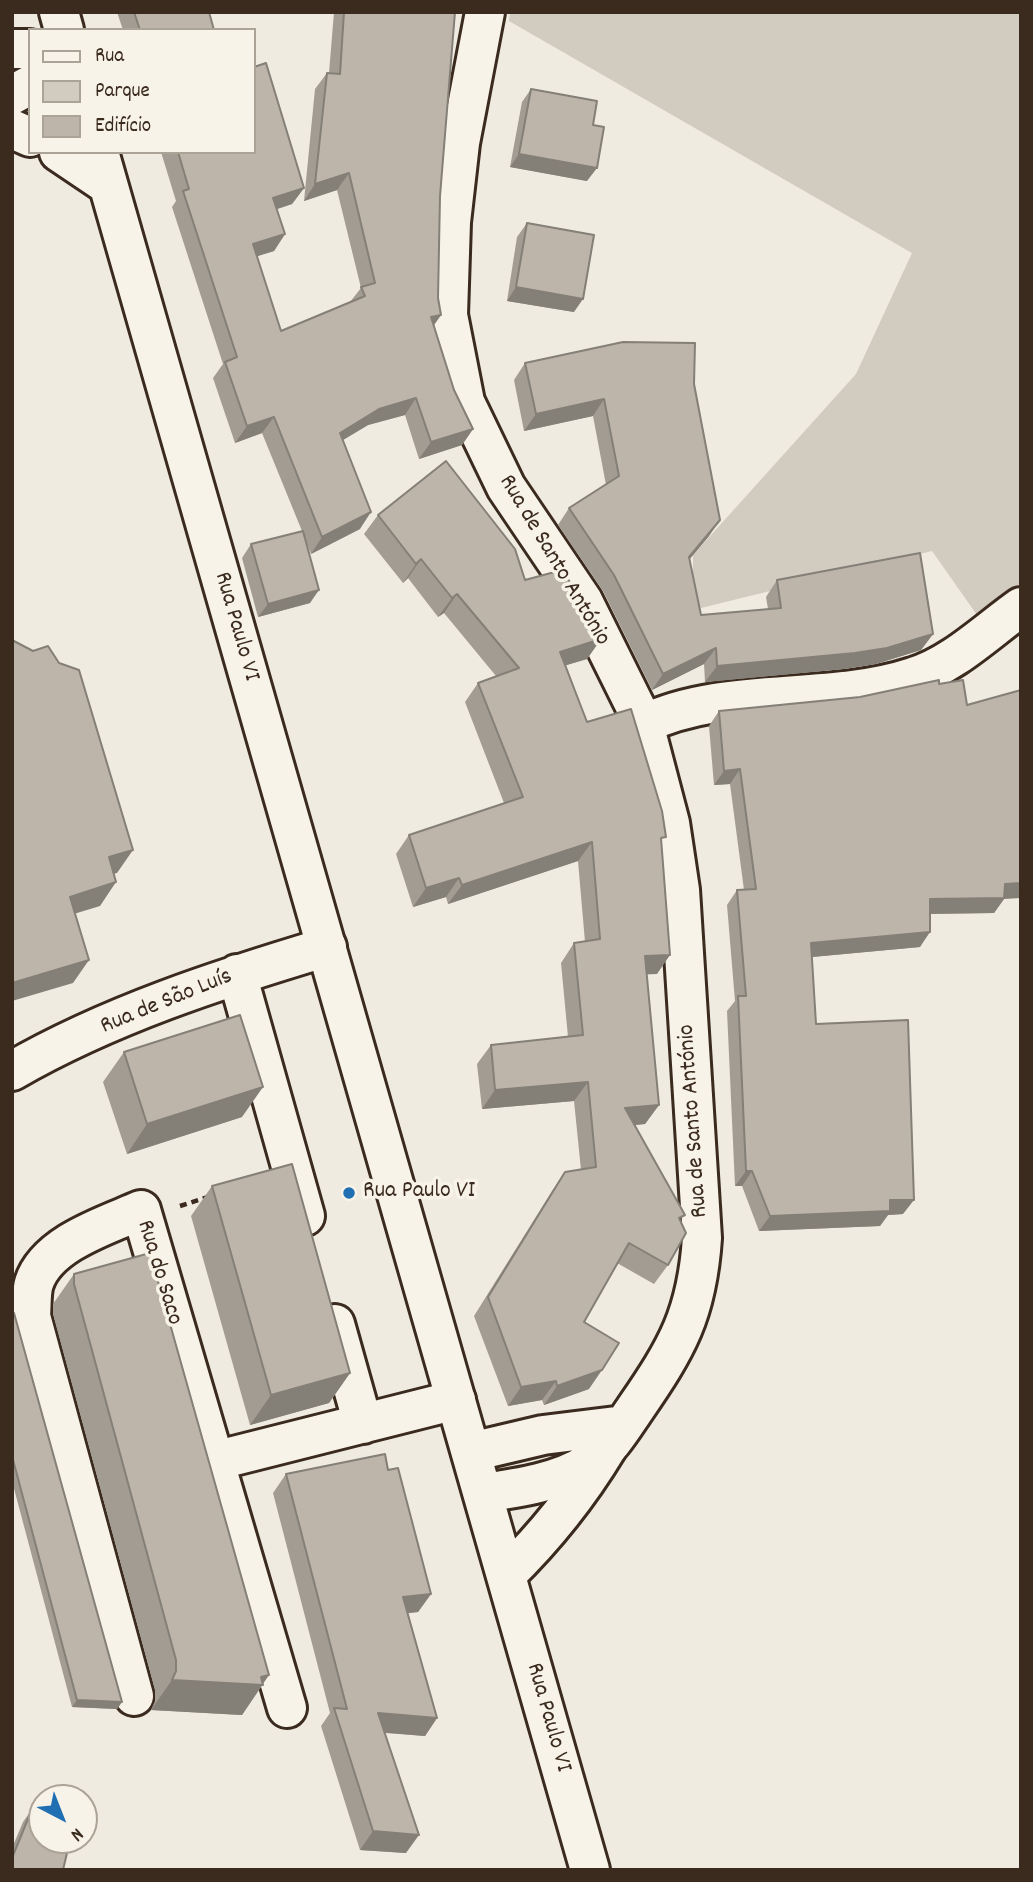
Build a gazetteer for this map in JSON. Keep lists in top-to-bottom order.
{
  "streets": {
    "street": [
      "Rua de Santo António",
      "Rua Paulo VI",
      "Rua de São Luís",
      "Rua do Saco"
    ]
  },
  "crossings": [
    ["Rua de Santo António", "Rua Paulo VI"],
    ["Rua Paulo VI", "Rua de São Luís"]
  ],
  "places": ["Rua Paulo VI"],
  "legend": ["Rua", "Parque", "Edifício"],
  "north": "bottom right"
}
